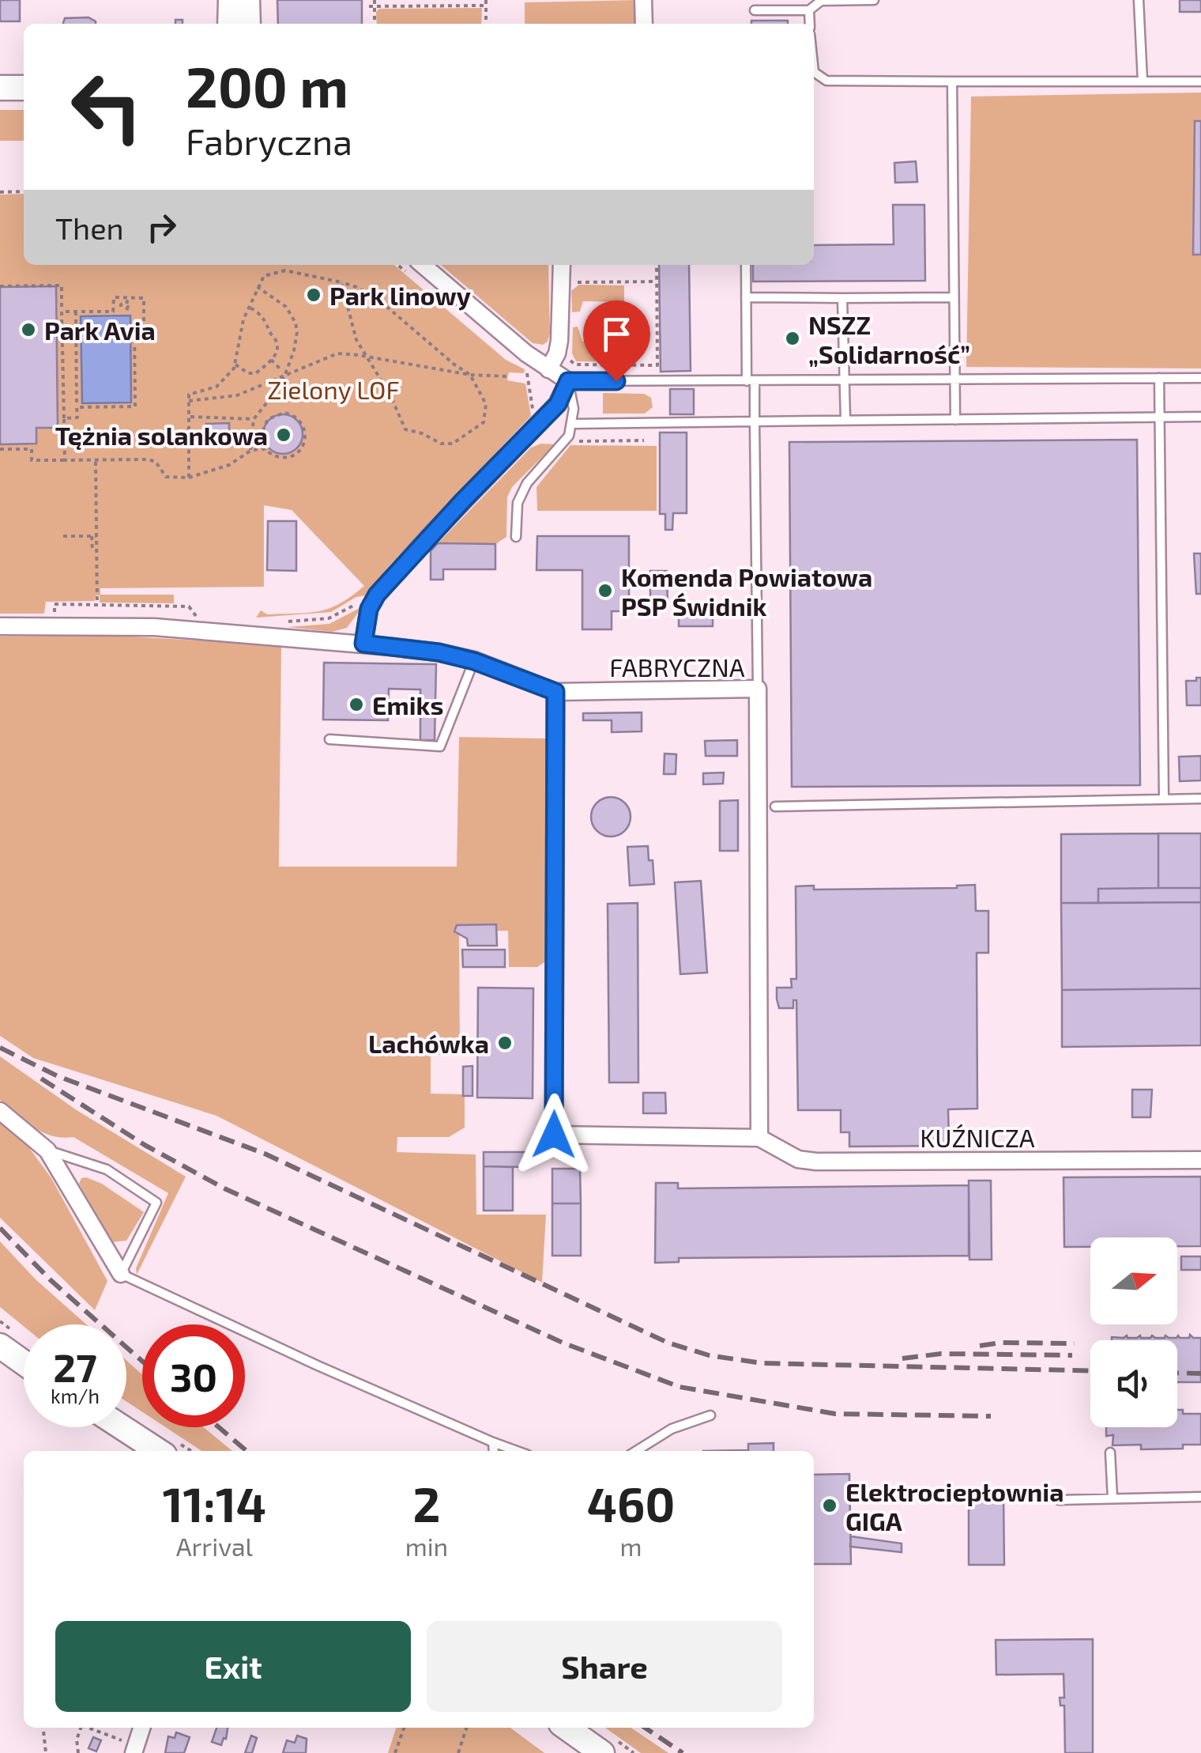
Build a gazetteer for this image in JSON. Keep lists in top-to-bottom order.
{
  "streets": {
    "street": ["FABRYCZNA", "KUŹNICZA"]
  },
  "crossings": [
    ["FABRYCZNA", "KUŹNICZA"]
  ],
  "parks": ["Zielony LOF"],
  "places": [
    "Park linowy",
    "Park Avia",
    "NSZZ „Solidarność”",
    "Tężnia solankowa",
    "Komenda Powiatowa PSP Świdnik",
    "Emiks",
    "Lachówka",
    "Elektrociepłownia GIGA"
  ],
  "north": "right",
  "page": {
    "turn": ["200 m", "Fabryczna"],
    "then": "Then",
    "speed": "27 km/h",
    "limit": "30",
    "eta": [
      "11:14",
      "Arrival",
      "2",
      "min",
      "460",
      "m"
    ],
    "buttons": ["Exit", "Share"]
  }
}
